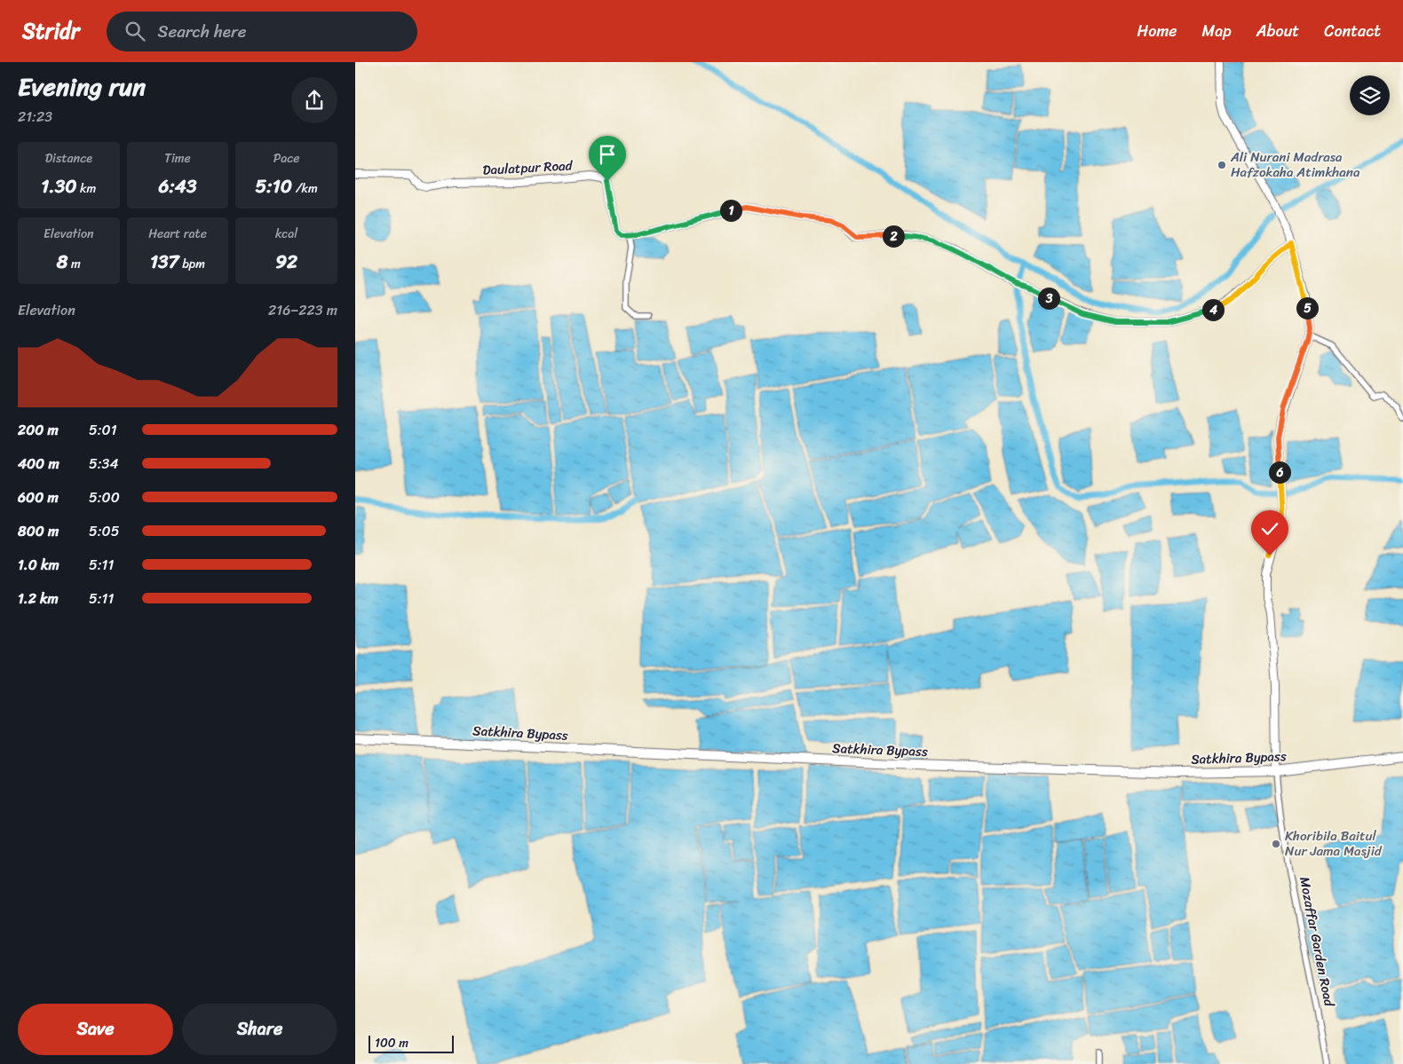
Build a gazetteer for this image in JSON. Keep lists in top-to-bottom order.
{
  "streets": {
    "highway": ["Satkhira Bypass"],
    "street": ["Daulatpur Road", "Mozaffar Garden Road"]
  },
  "crossings": [
    ["Satkhira Bypass", "Mozaffar Garden Road"]
  ],
  "places": ["Ali Nurani Madrasa Hafzokaha Atimkhana", "Khoribila Baitul Nur Jama Masjid"],
  "scale_bar": "100 m",
  "page": {
    "header": "Stridr",
    "search": "Search here",
    "nav": [
      "Home",
      "Map",
      "About",
      "Contact"
    ],
    "heading": ["Evening run", "21:23"],
    "stats": [
      ["Distance", "1.30 km"],
      ["Time", "6:43"],
      ["Pace", "5:10 /km"],
      ["Elevation", "8 m"],
      ["Heart rate", "137 bpm"],
      ["kcal", "92"]
    ],
    "pins": [
      "1",
      "2",
      "3",
      "5",
      "4",
      "6"
    ],
    "chart": ["Elevation", "216–223 m"],
    "list": [
      {
        "name": "200 m",
        "note": "5:01"
      },
      {
        "name": "400 m",
        "note": "5:34"
      },
      {
        "name": "600 m",
        "note": "5:00"
      },
      {
        "name": "800 m",
        "note": "5:05"
      },
      {
        "name": "1.0 km",
        "note": "5:11"
      },
      {
        "name": "1.2 km",
        "note": "5:11"
      }
    ],
    "buttons": ["Save", "Share"],
    "scale": "100 m"
  }
}
